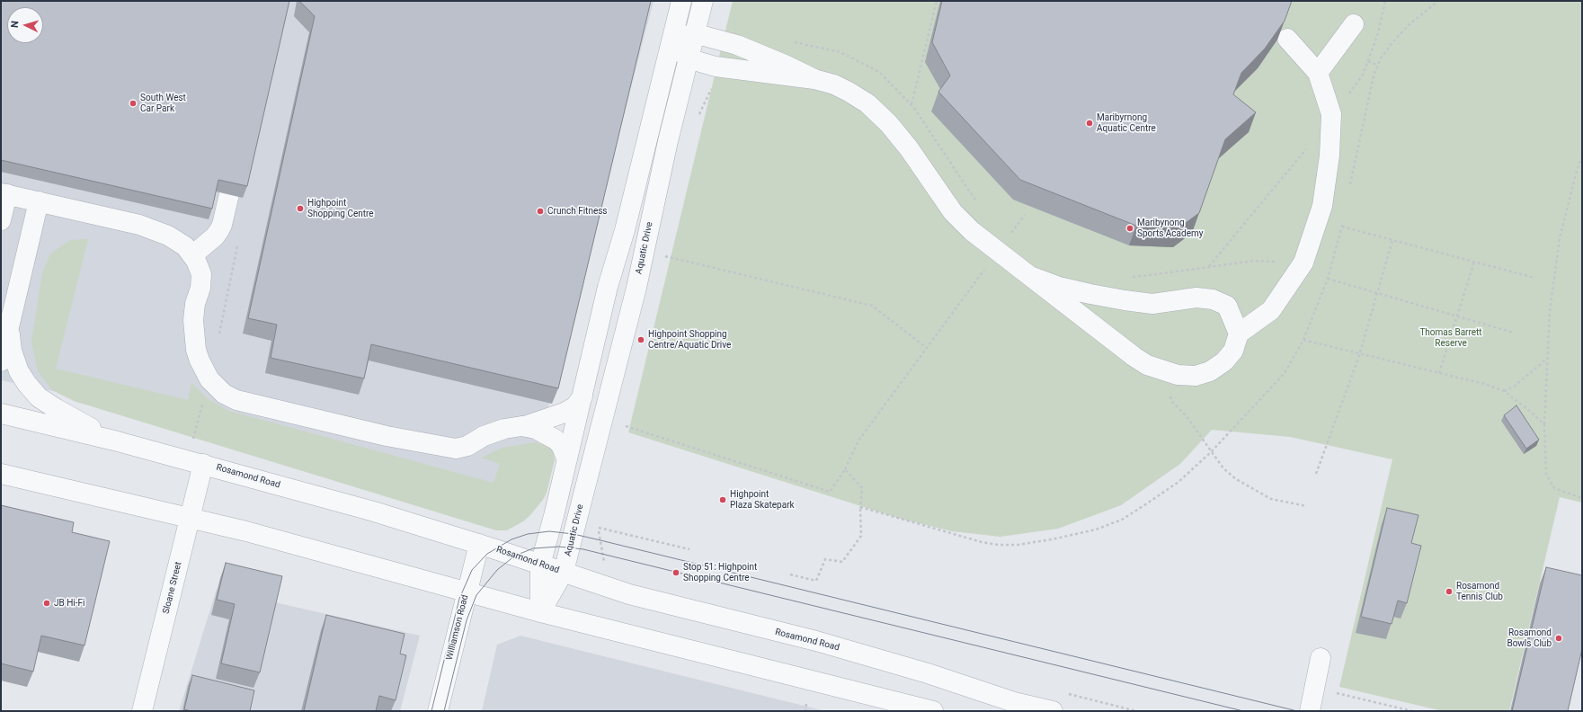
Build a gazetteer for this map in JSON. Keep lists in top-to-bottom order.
{
  "streets": {
    "street": [
      "Aquatic Drive",
      "Rosamond Road",
      "Sloane Street",
      "Williamson Road"
    ]
  },
  "crossings": [
    ["Aquatic Drive", "Rosamond Road"],
    ["Rosamond Road", "Sloane Street"],
    ["Rosamond Road", "Williamson Road"]
  ],
  "parks": ["Thomas Barrett Reserve"],
  "places": [
    "South West Car Park",
    "Maribyrnong Aquatic Centre",
    "Highpoint Shopping Centre",
    "Crunch Fitness",
    "Maribynong Sports Academy",
    "Highpoint Shopping Centre/Aquatic Drive",
    "Highpoint Plaza Skatepark",
    "Stop 51: Highpoint Shopping Centre",
    "Rosamond Tennis Club",
    "JB Hi-Fi",
    "Rosamond Bowls Club"
  ],
  "north": "left"
}
